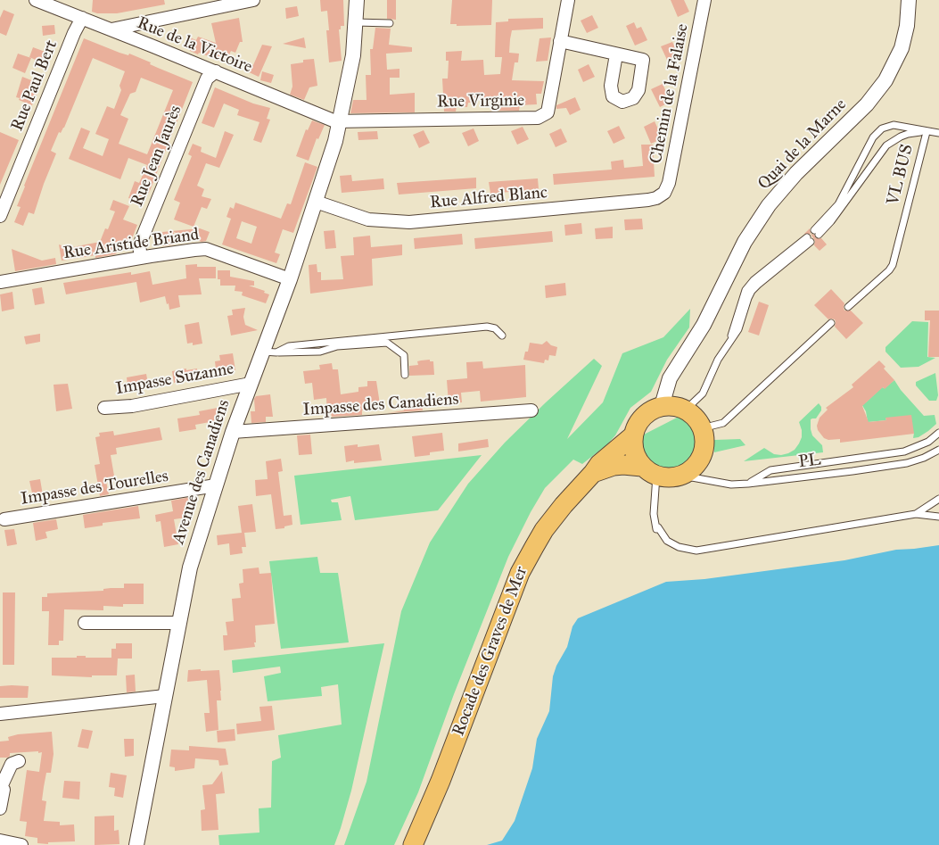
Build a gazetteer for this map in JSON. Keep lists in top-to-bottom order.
{
  "streets": {
    "main road": ["Rocade des Graves de Mer"],
    "street": [
      "Rue de la Victoire",
      "Rue Paul Bert",
      "Chemin de la Falaise",
      "Rue Virginie",
      "Quai de la Marne",
      "Rue Jean Jaurès",
      "Rue Alfred Blanc",
      "Rue Aristide Briand",
      "Impasse Suzanne",
      "Impasse des Canadiens",
      "Avenue des Canadiens",
      "Impasse des Tourelles"
    ],
    "lane": ["VL BUS", "PL"]
  },
  "crossings": [
    ["Rue de la Victoire", "Rue Paul Bert"],
    ["Rue de la Victoire", "Rue Virginie"],
    ["Rue de la Victoire", "Rue Jean Jaurès"],
    ["Rue de la Victoire", "Avenue des Canadiens"],
    ["Chemin de la Falaise", "Rue Alfred Blanc"],
    ["Rue Virginie", "Avenue des Canadiens"],
    ["Quai de la Marne", "PL"],
    ["Quai de la Marne", "Rocade des Graves de Mer"],
    ["Rue Jean Jaurès", "Rue Aristide Briand"],
    ["Rue Alfred Blanc", "Avenue des Canadiens"],
    ["Rue Aristide Briand", "Avenue des Canadiens"],
    ["Impasse Suzanne", "Avenue des Canadiens"],
    ["Impasse des Canadiens", "Avenue des Canadiens"],
    ["PL", "Rocade des Graves de Mer"],
    ["Avenue des Canadiens", "Impasse des Tourelles"]
  ]
}
